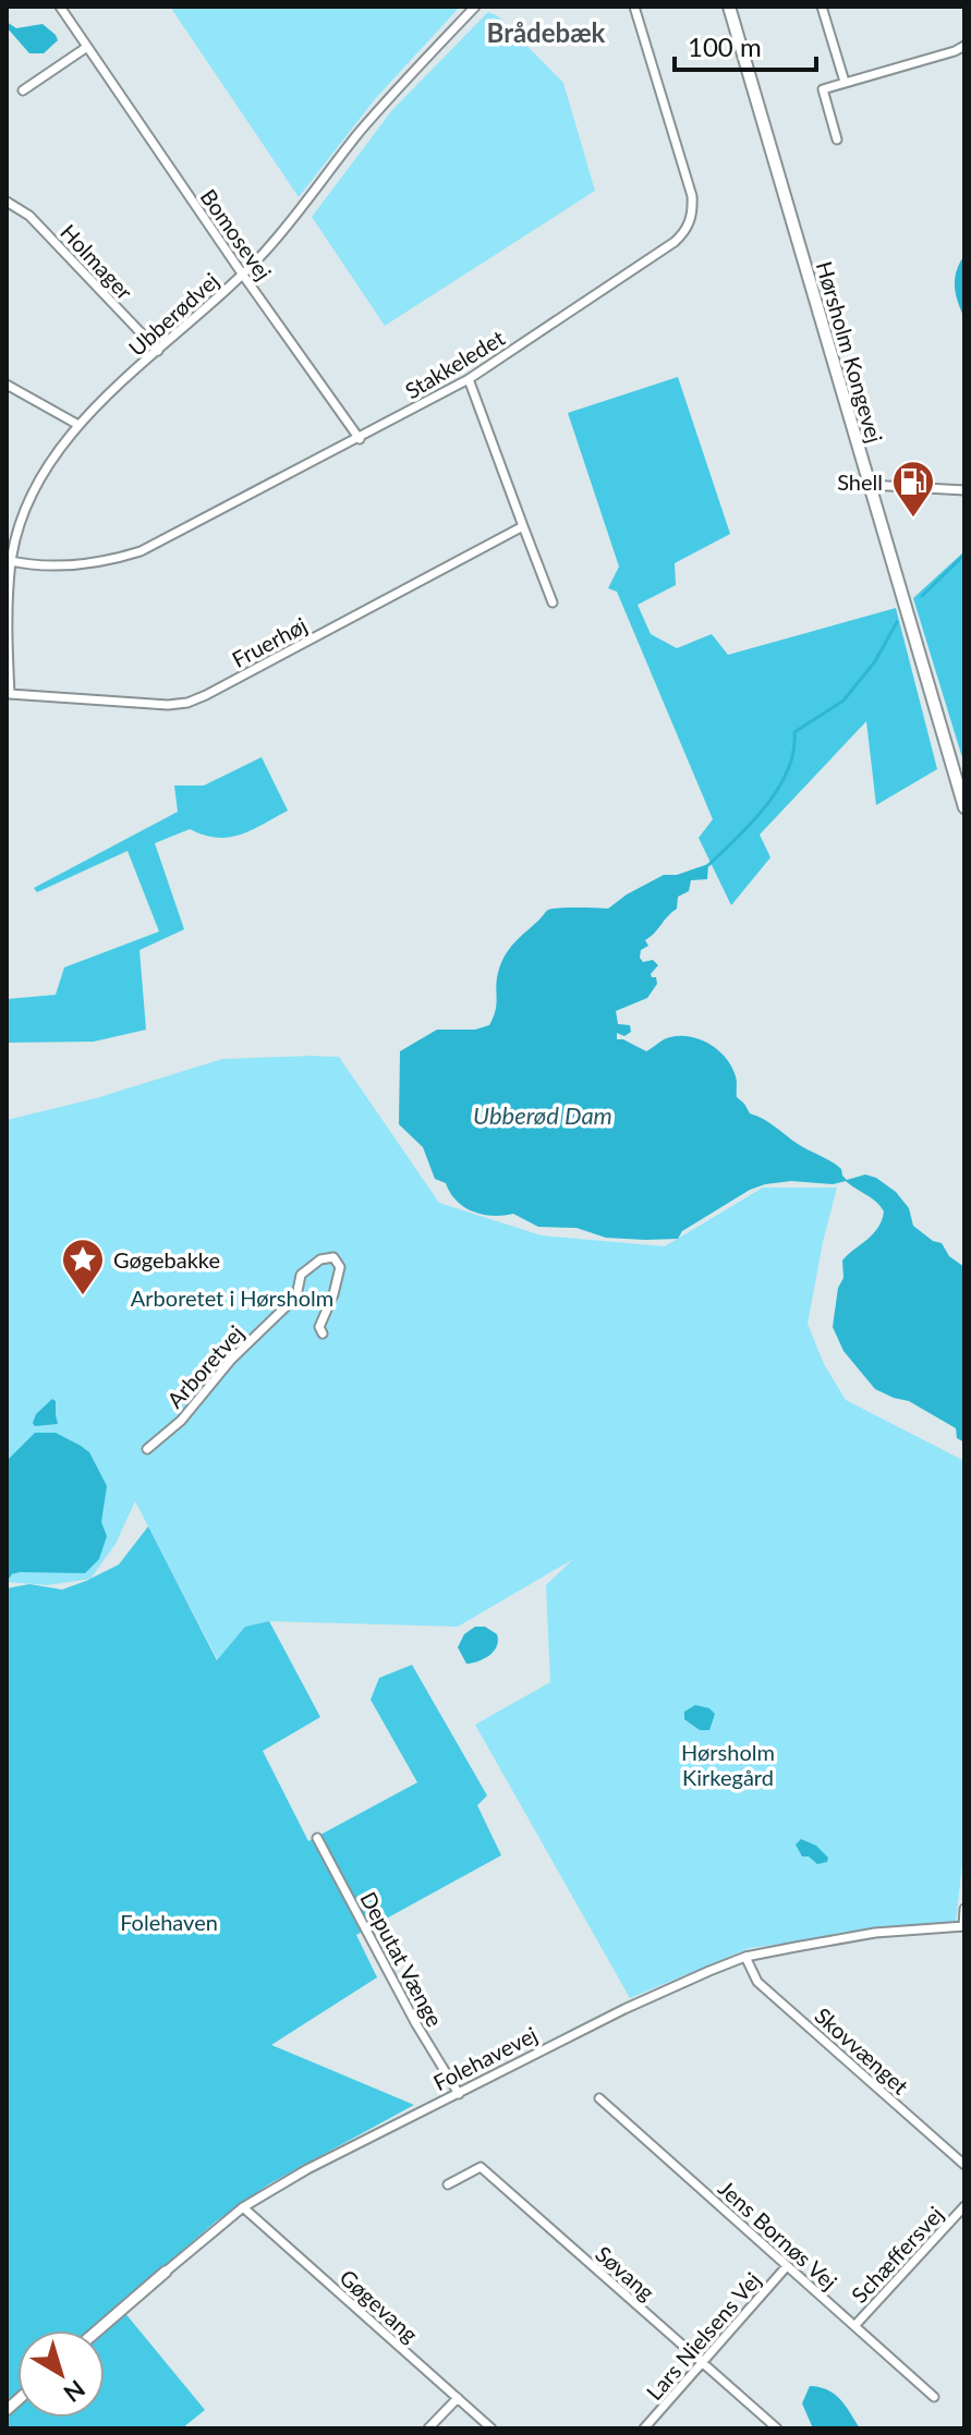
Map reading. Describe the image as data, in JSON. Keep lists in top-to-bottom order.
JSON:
{
  "streets": {
    "main road": ["Hørsholm Kongevej"],
    "street": [
      "Bomosevej",
      "Holmager",
      "Ubberødvej",
      "Stakkeledet",
      "Fruerhøj",
      "Arboretvej",
      "Deputat Vænge",
      "Skovvænget",
      "Folehavevej",
      "Jens Bornøs Vej",
      "Schæffersvej",
      "Søvang",
      "Gøgevang",
      "Lars Nielsens Vej"
    ]
  },
  "crossings": [
    ["Bomosevej", "Ubberødvej"],
    ["Bomosevej", "Stakkeledet"],
    ["Holmager", "Ubberødvej"],
    ["Ubberødvej", "Stakkeledet"],
    ["Ubberødvej", "Fruerhøj"],
    ["Deputat Vænge", "Folehavevej"],
    ["Skovvænget", "Folehavevej"],
    ["Folehavevej", "Gøgevang"],
    ["Jens Bornøs Vej", "Schæffersvej"],
    ["Jens Bornøs Vej", "Lars Nielsens Vej"],
    ["Søvang", "Lars Nielsens Vej"]
  ],
  "districts": ["Brådebæk"],
  "water": ["Ubberød Dam"],
  "parks": ["Arboretet i Hørsholm", "Hørsholm Kirkegård", "Folehaven"],
  "places": {
    "fuel station": ["Shell"],
    "place": ["Gøgebakke"]
  },
  "scale_bar": "100 m",
  "north": "bottom right"
}
